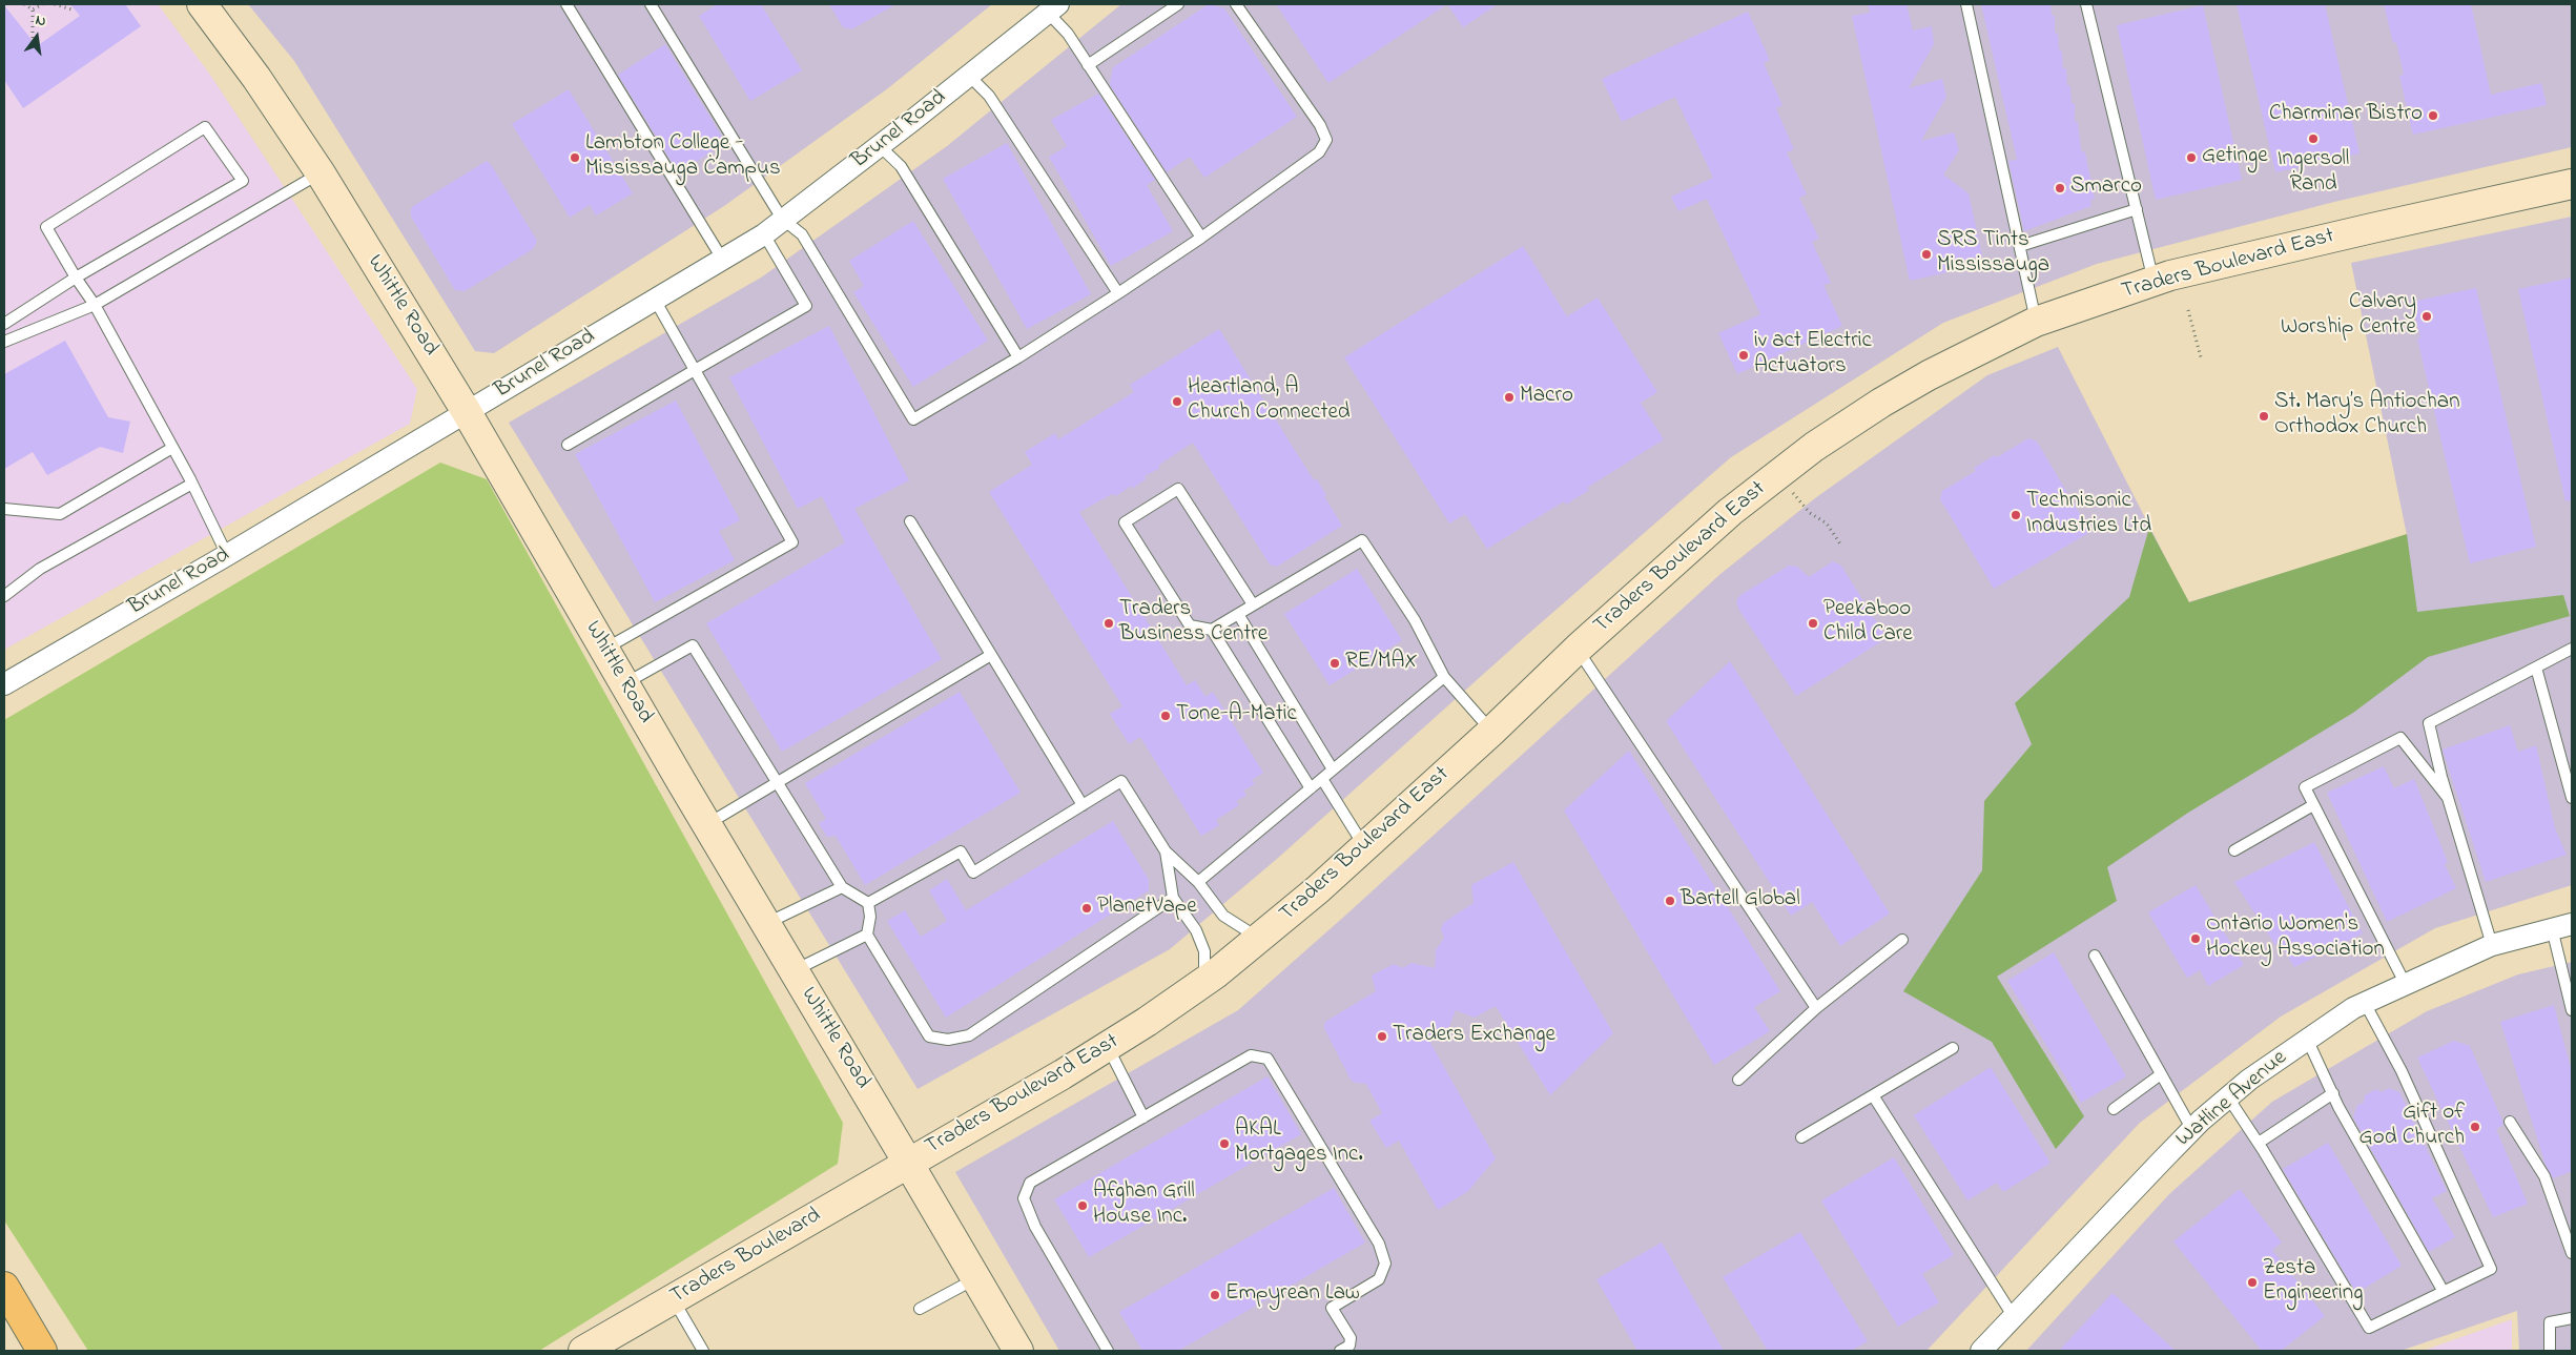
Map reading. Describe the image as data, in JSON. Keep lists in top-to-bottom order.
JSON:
{
  "streets": {
    "street": [
      "Brunel Road",
      "Traders Boulevard East",
      "Whittle Road",
      "Watline Avenue",
      "Traders Boulevard"
    ]
  },
  "crossings": [
    ["Brunel Road", "Whittle Road"],
    ["Traders Boulevard East", "Whittle Road"],
    ["Traders Boulevard East", "Traders Boulevard"],
    ["Whittle Road", "Traders Boulevard"]
  ],
  "places": [
    "Charminar Bistro",
    "Ingersoll Rand",
    "Lambton College - Mississauga Campus",
    "Getinge",
    "Smarco",
    "SRS Tints Mississauga",
    "Calvary Worship Centre",
    "iv act Electric Actuators",
    "Macro",
    "Heartland, A Church Connected",
    "St. Mary’s Antiochan Orthodox Church",
    "Technisonic Industries Ltd",
    "Traders Business Centre",
    "Peekaboo Child Care",
    "RE/MAX",
    "Tone-A-Matic",
    "Bartell Global",
    "PlanetVape",
    "Ontario Women's Hockey Association",
    "Traders Exchange",
    "Gift of God Church",
    "AKAL Mortgages Inc.",
    "Afghan Grill House Inc.",
    "Zesta Engineering",
    "Empyrean Law"
  ],
  "north": "top"
}
